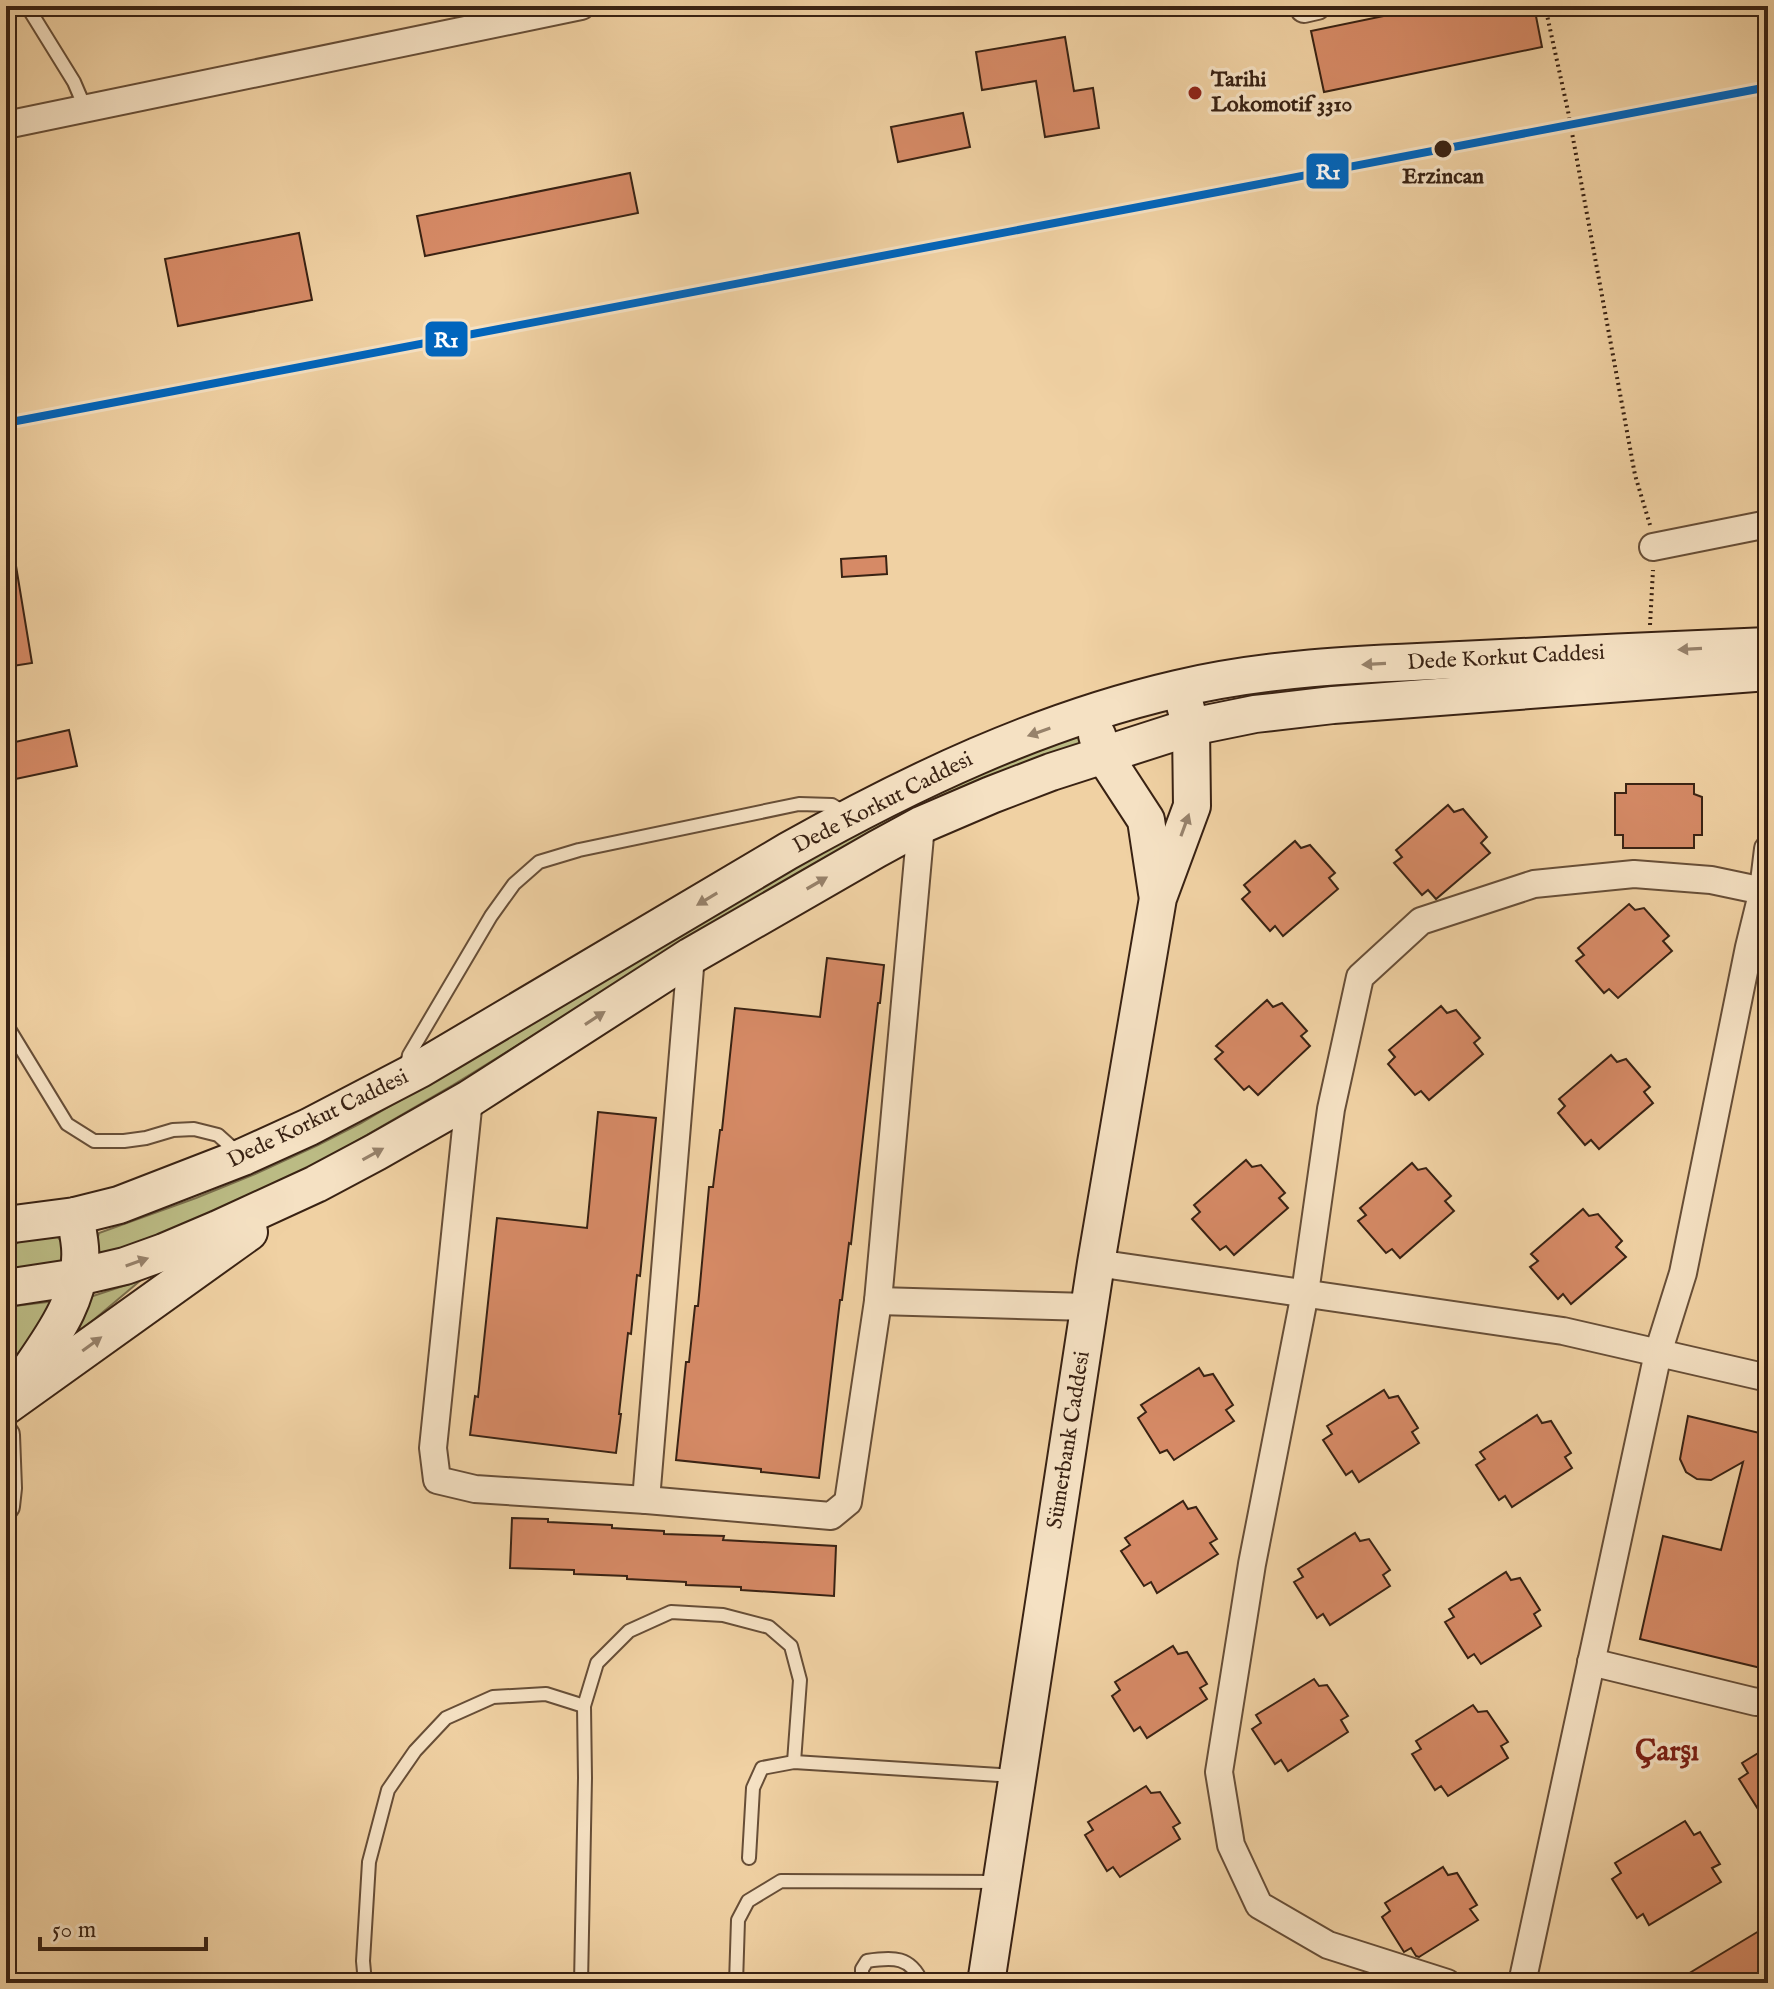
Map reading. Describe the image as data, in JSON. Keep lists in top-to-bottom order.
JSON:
{
  "streets": {
    "main road": ["Dede Korkut Caddesi", "Sümerbank Caddesi"]
  },
  "districts": ["Çarşı"],
  "places": ["Tarihi Lokomotif 3310", "Erzincan"],
  "lines": ["transit line R1"],
  "scale_bar": "50 m"
}
